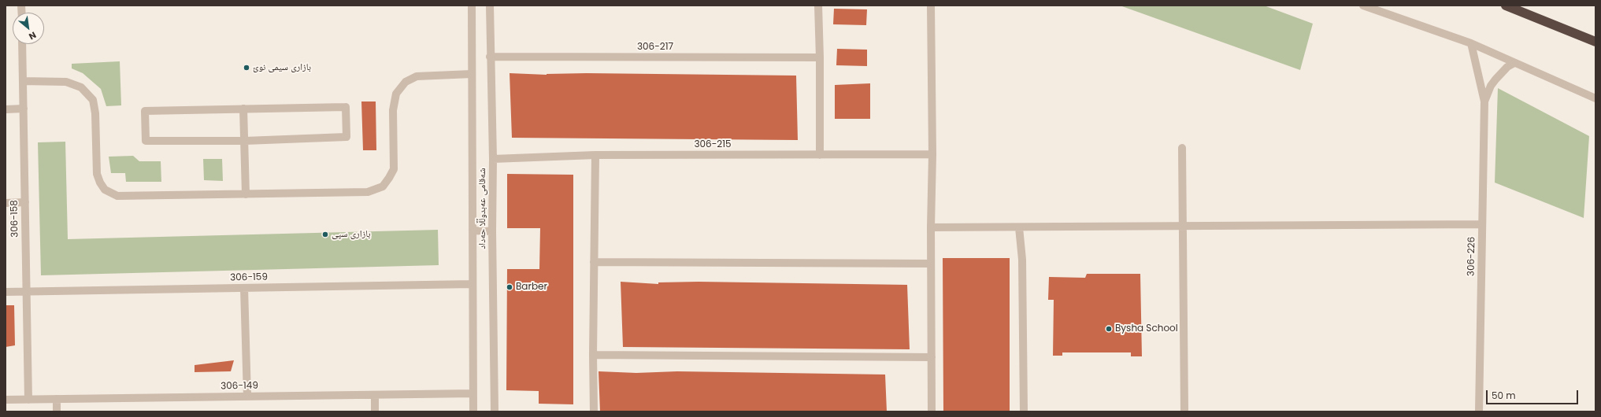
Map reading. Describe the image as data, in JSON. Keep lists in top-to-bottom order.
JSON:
{
  "streets": {
    "street": [
      "306-217",
      "306-215",
      "شەقامی عەبدوڵڵا حەداد",
      "306-158",
      "306-226",
      "306-159",
      "306-149"
    ]
  },
  "crossings": [
    ["306-217", "شەقامی عەبدوڵڵا حەداد"],
    ["306-215", "شەقامی عەبدوڵڵا حەداد"],
    ["شەقامی عەبدوڵڵا حەداد", "306-159"],
    ["شەقامی عەبدوڵڵا حەداد", "306-149"],
    ["306-158", "306-159"],
    ["306-158", "306-149"]
  ],
  "places": [
    "بازاری سیمی نوێ",
    "بازاری سپی",
    "Barber",
    "Bysha School"
  ],
  "scale_bar": "50 m",
  "north": "bottom right"
}
